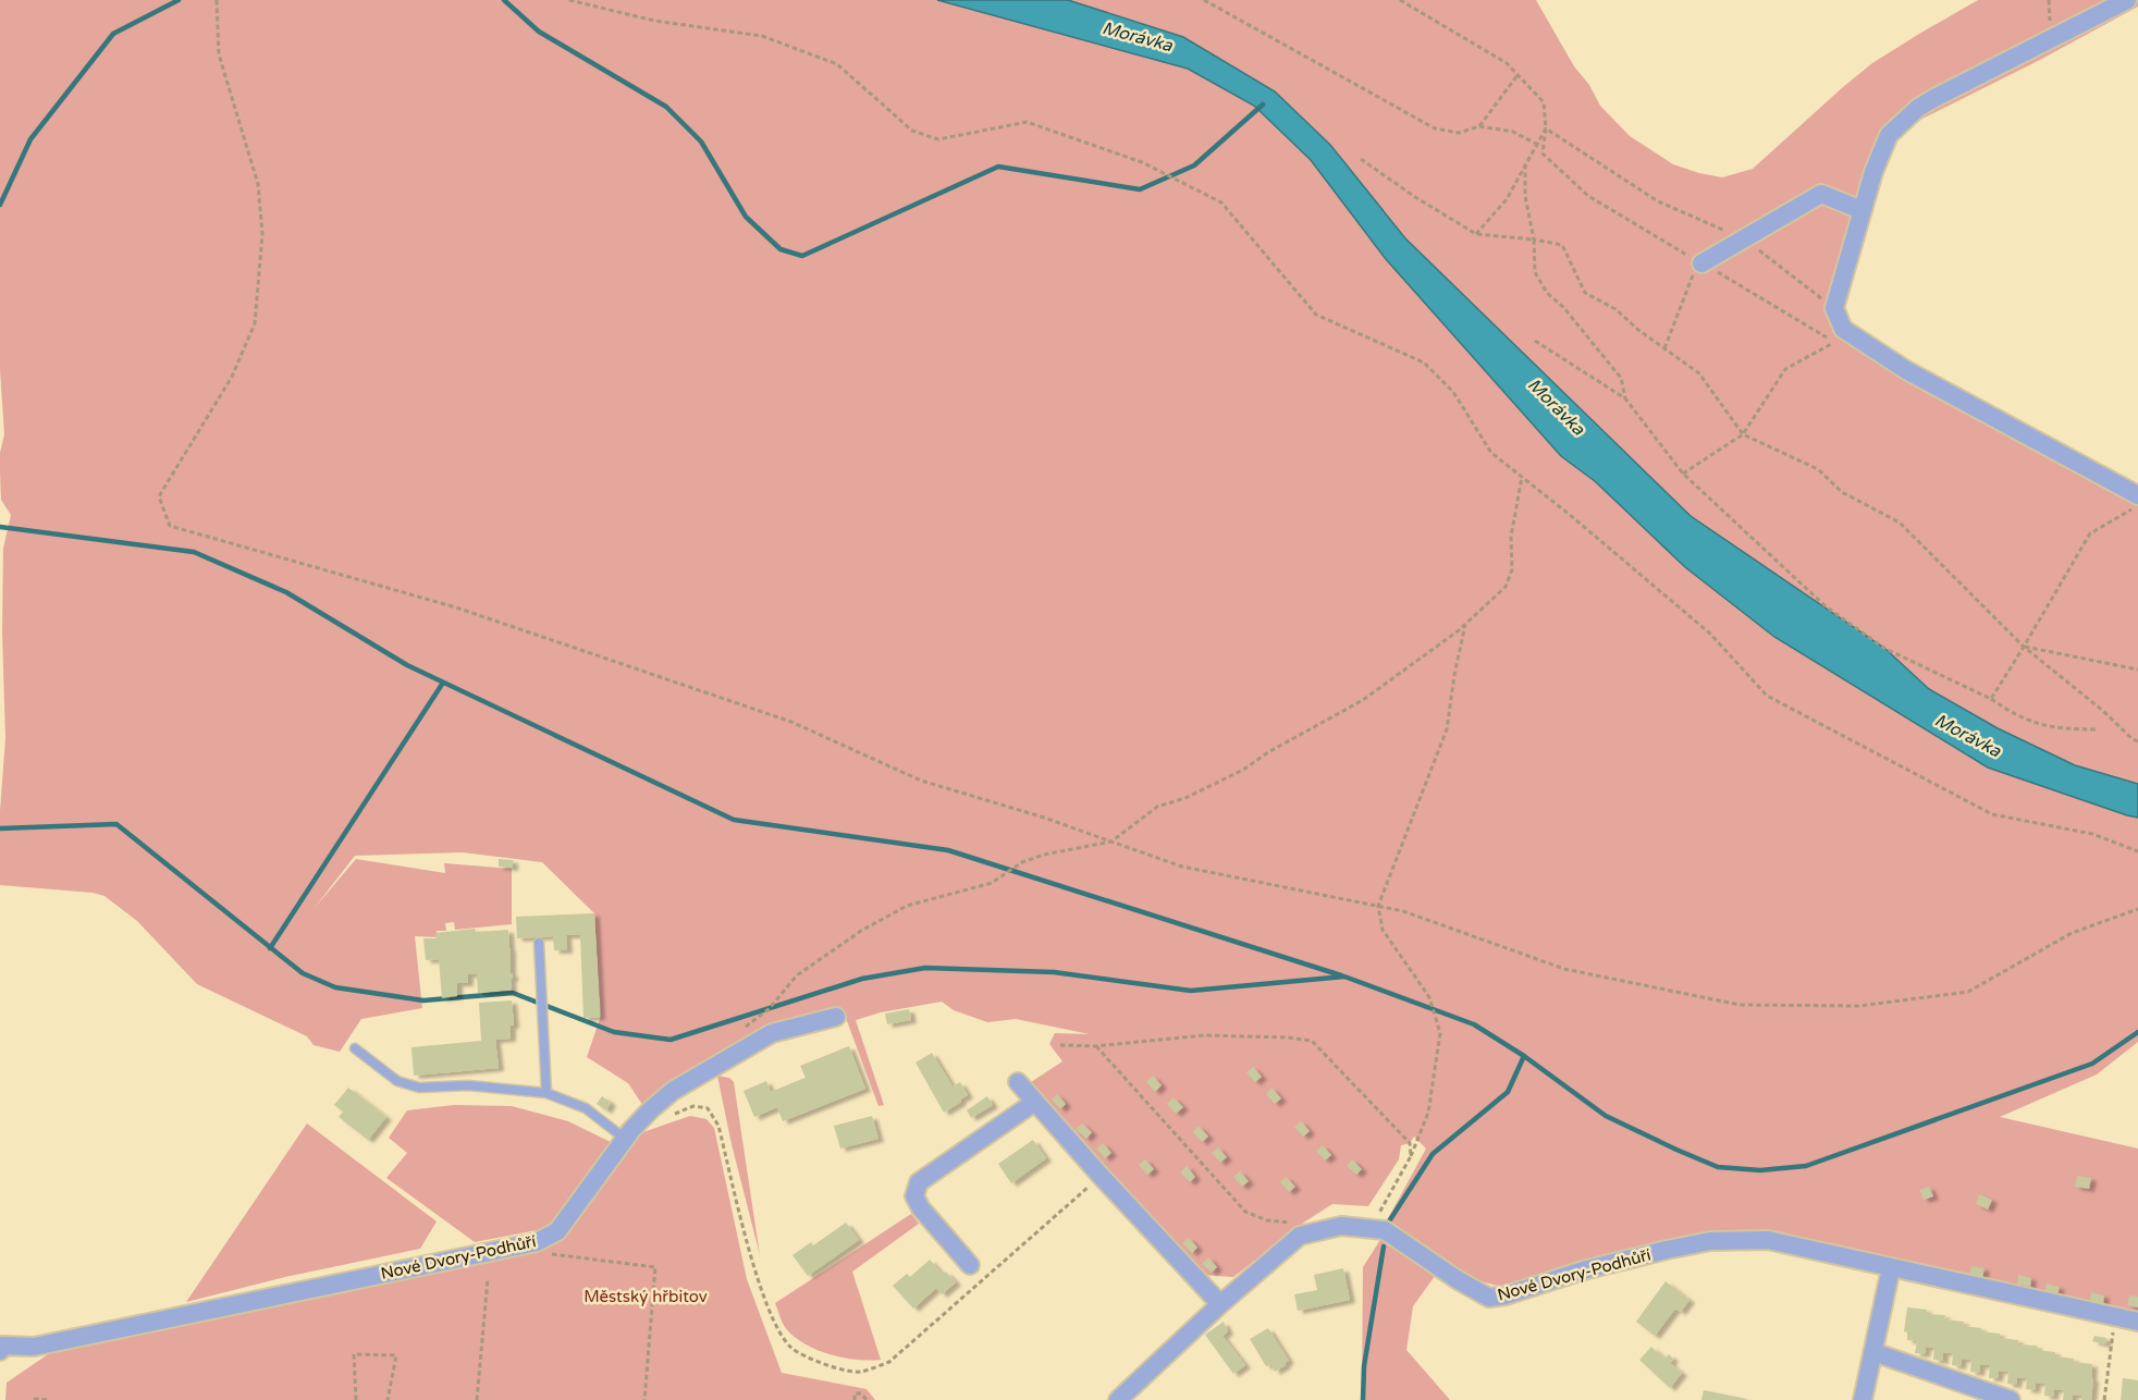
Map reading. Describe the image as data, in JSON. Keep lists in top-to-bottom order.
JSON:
{
  "streets": {
    "street": ["Nové Dvory-Podhůří"]
  },
  "water": ["Morávka"],
  "parks": ["Městský hřbitov"]
}
